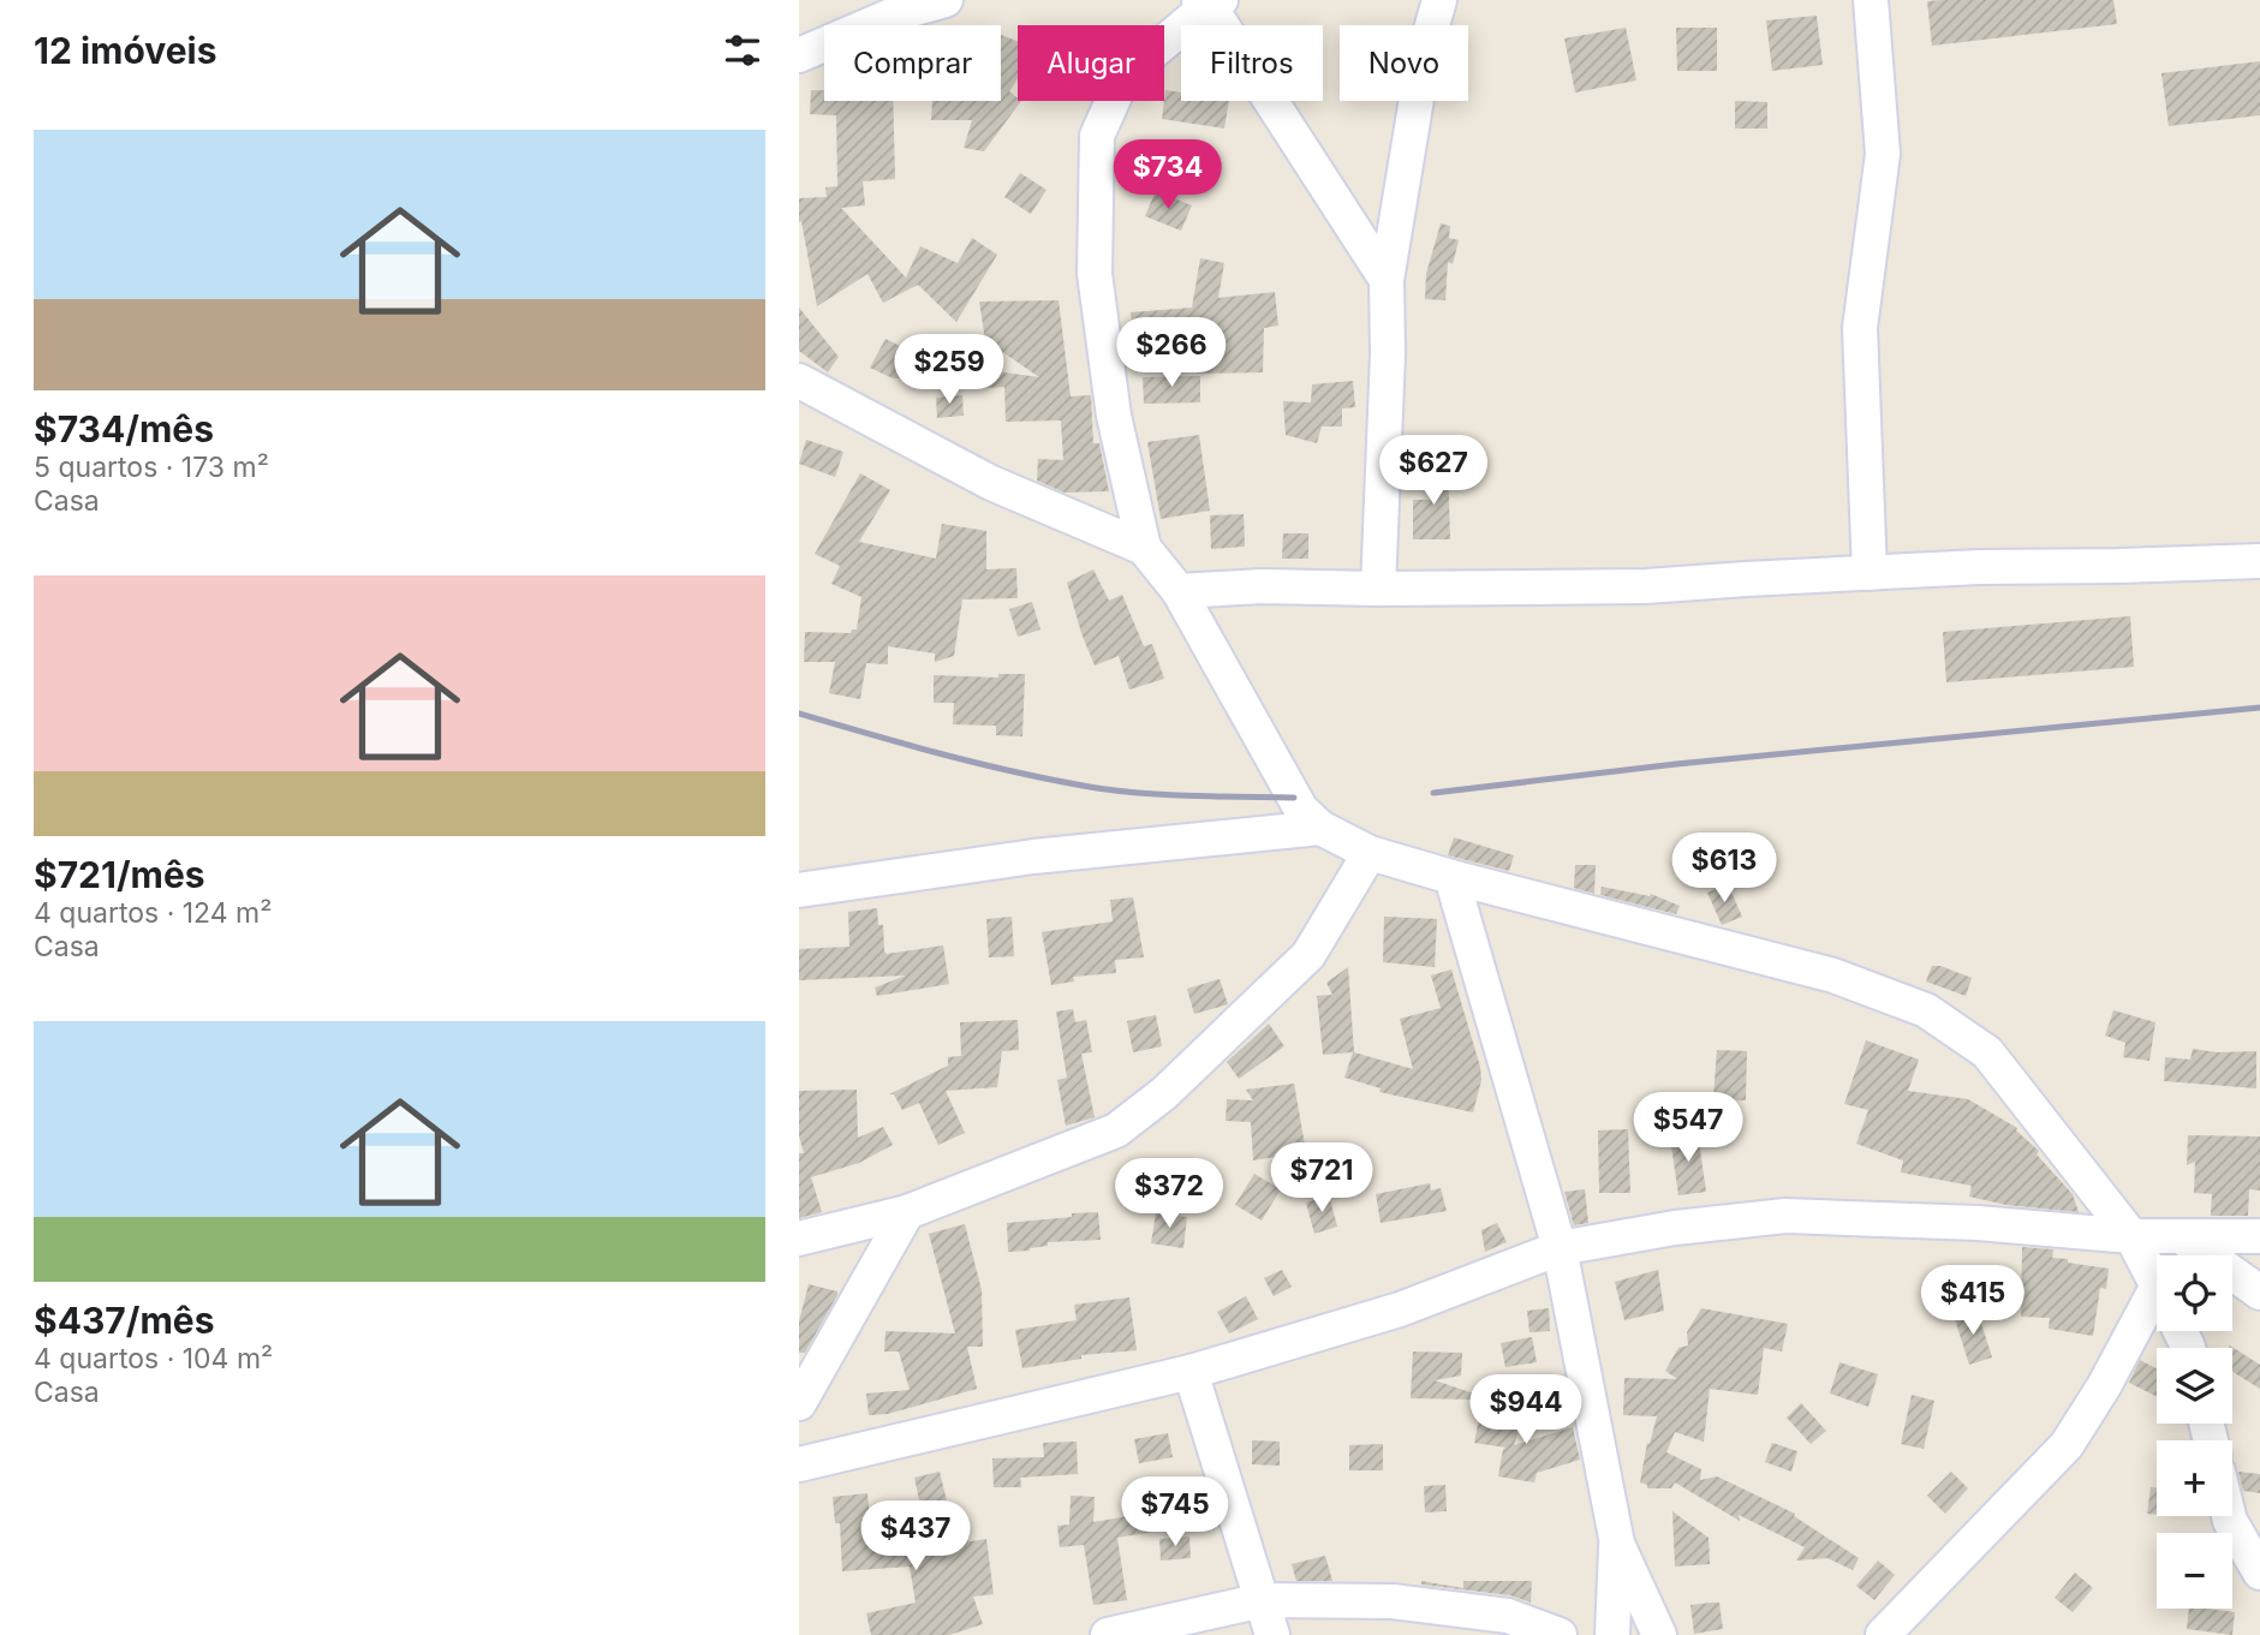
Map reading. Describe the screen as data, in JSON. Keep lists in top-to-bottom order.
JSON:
{
  "page": {
    "heading": "12 imóveis",
    "chip": [
      "Comprar",
      "Alugar",
      "Filtros",
      "Novo"
    ],
    "list": [
      {
        "name": "$734/mês",
        "note": "5 quartos · 173 m² · Casa"
      },
      {
        "name": "$721/mês",
        "note": "4 quartos · 124 m² · Casa"
      },
      {
        "name": "$437/mês",
        "note": "4 quartos · 104 m² · Casa"
      }
    ],
    "price": [
      "$734",
      "$266",
      "$259",
      "$627",
      "$613",
      "$547",
      "$721",
      "$372",
      "$415",
      "$944",
      "$745",
      "$437"
    ],
    "map_buttons": ["+", "−"]
  }
}
